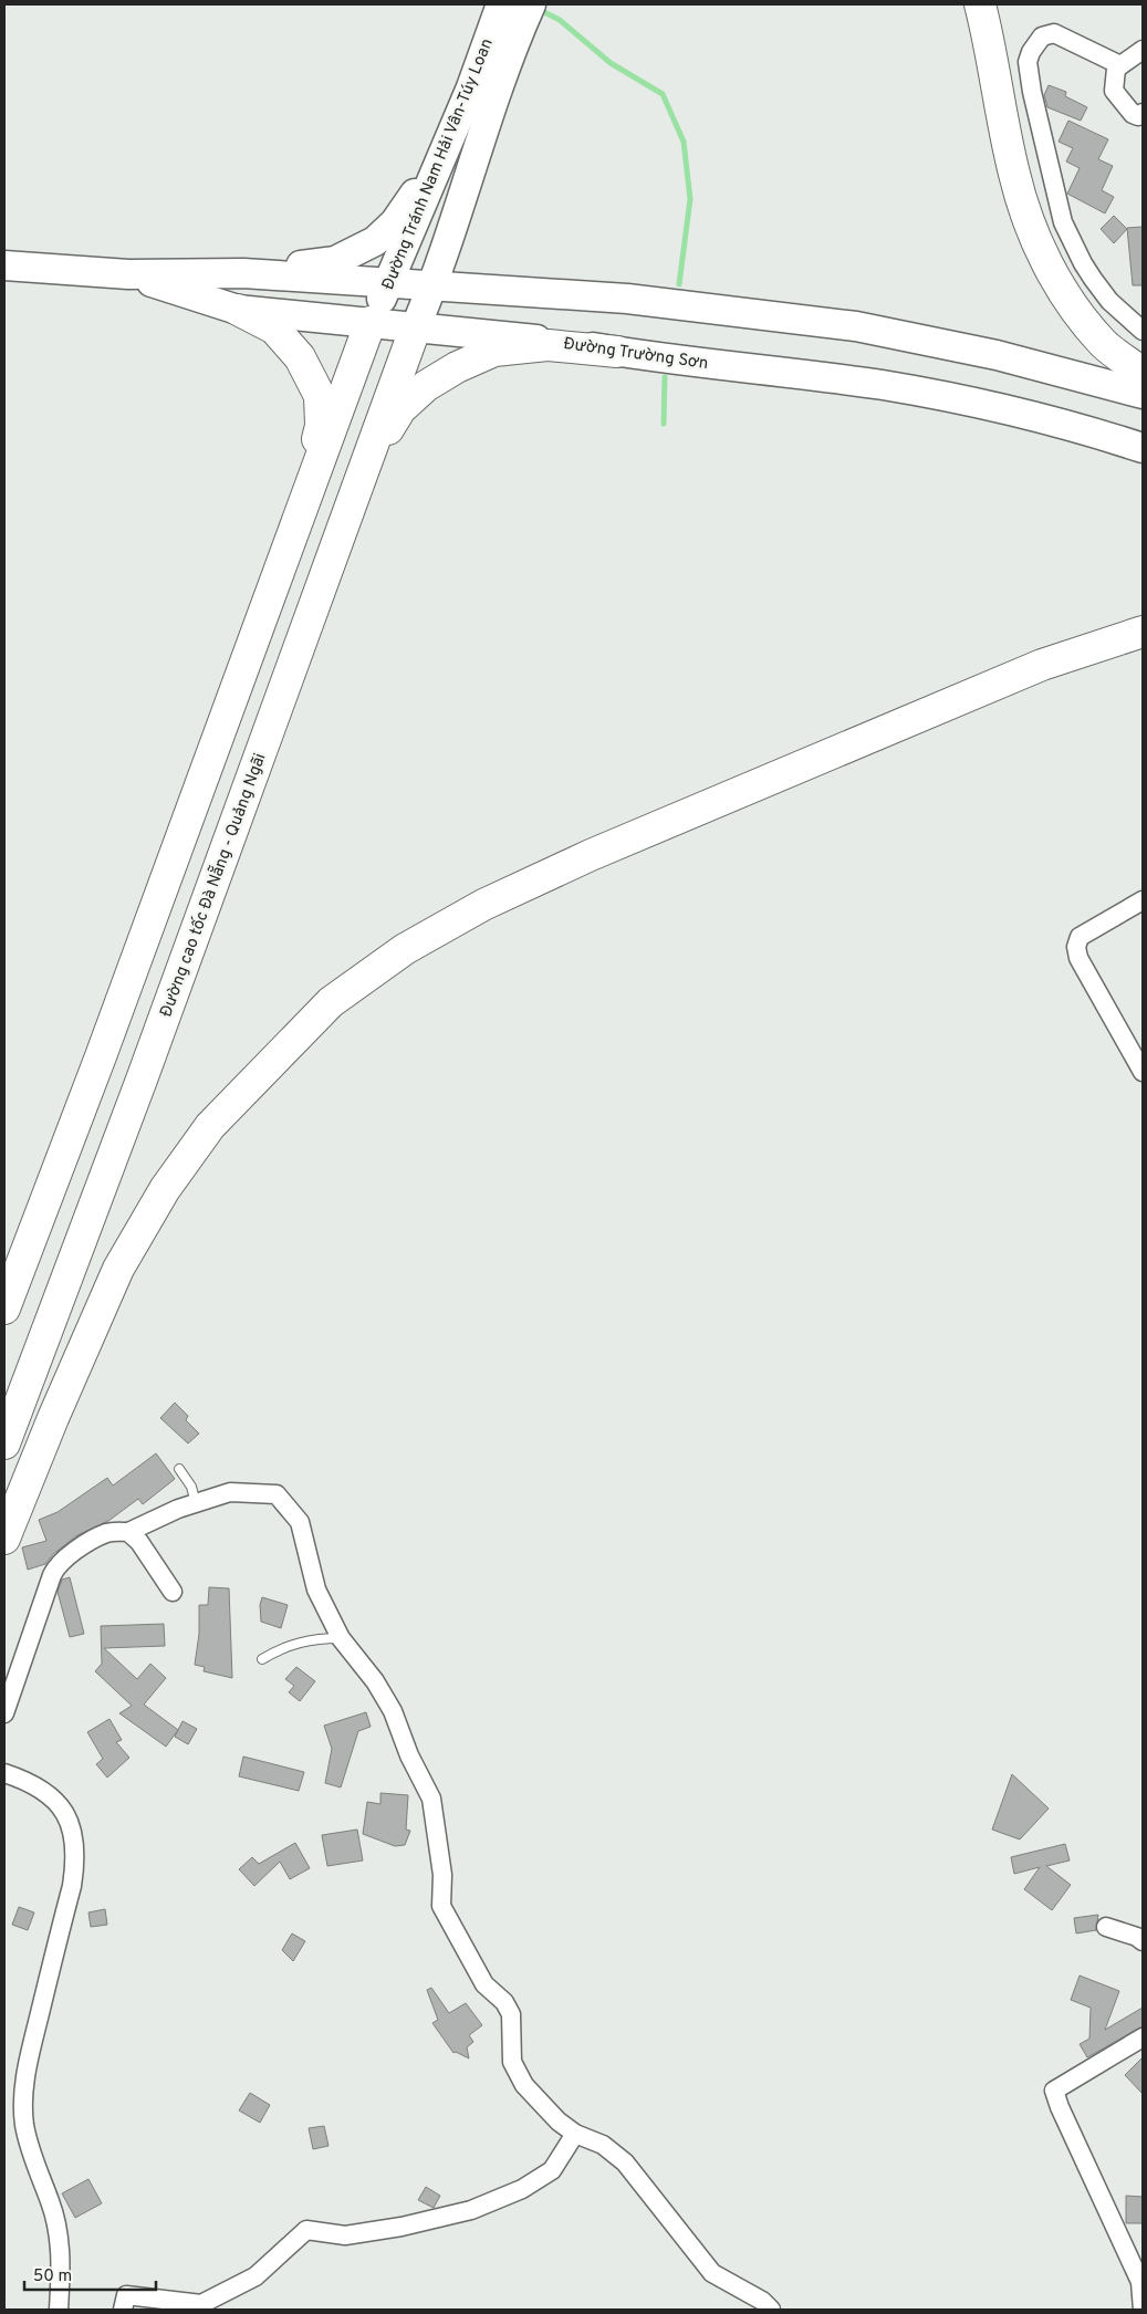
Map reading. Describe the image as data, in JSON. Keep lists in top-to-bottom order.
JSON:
{
  "streets": {
    "highway": ["Đường Tránh Nam Hải Vân-Túy Loan", "Đường Trường Sơn", "Đường cao tốc Đà Nẵng - Quảng Ngãi"]
  },
  "crossings": [
    ["Đường Tránh Nam Hải Vân-Túy Loan", "Đường Trường Sơn"],
    ["Đường Tránh Nam Hải Vân-Túy Loan", "Đường cao tốc Đà Nẵng - Quảng Ngãi"],
    ["Đường Trường Sơn", "Đường cao tốc Đà Nẵng - Quảng Ngãi"]
  ],
  "scale_bar": "50 m"
}
